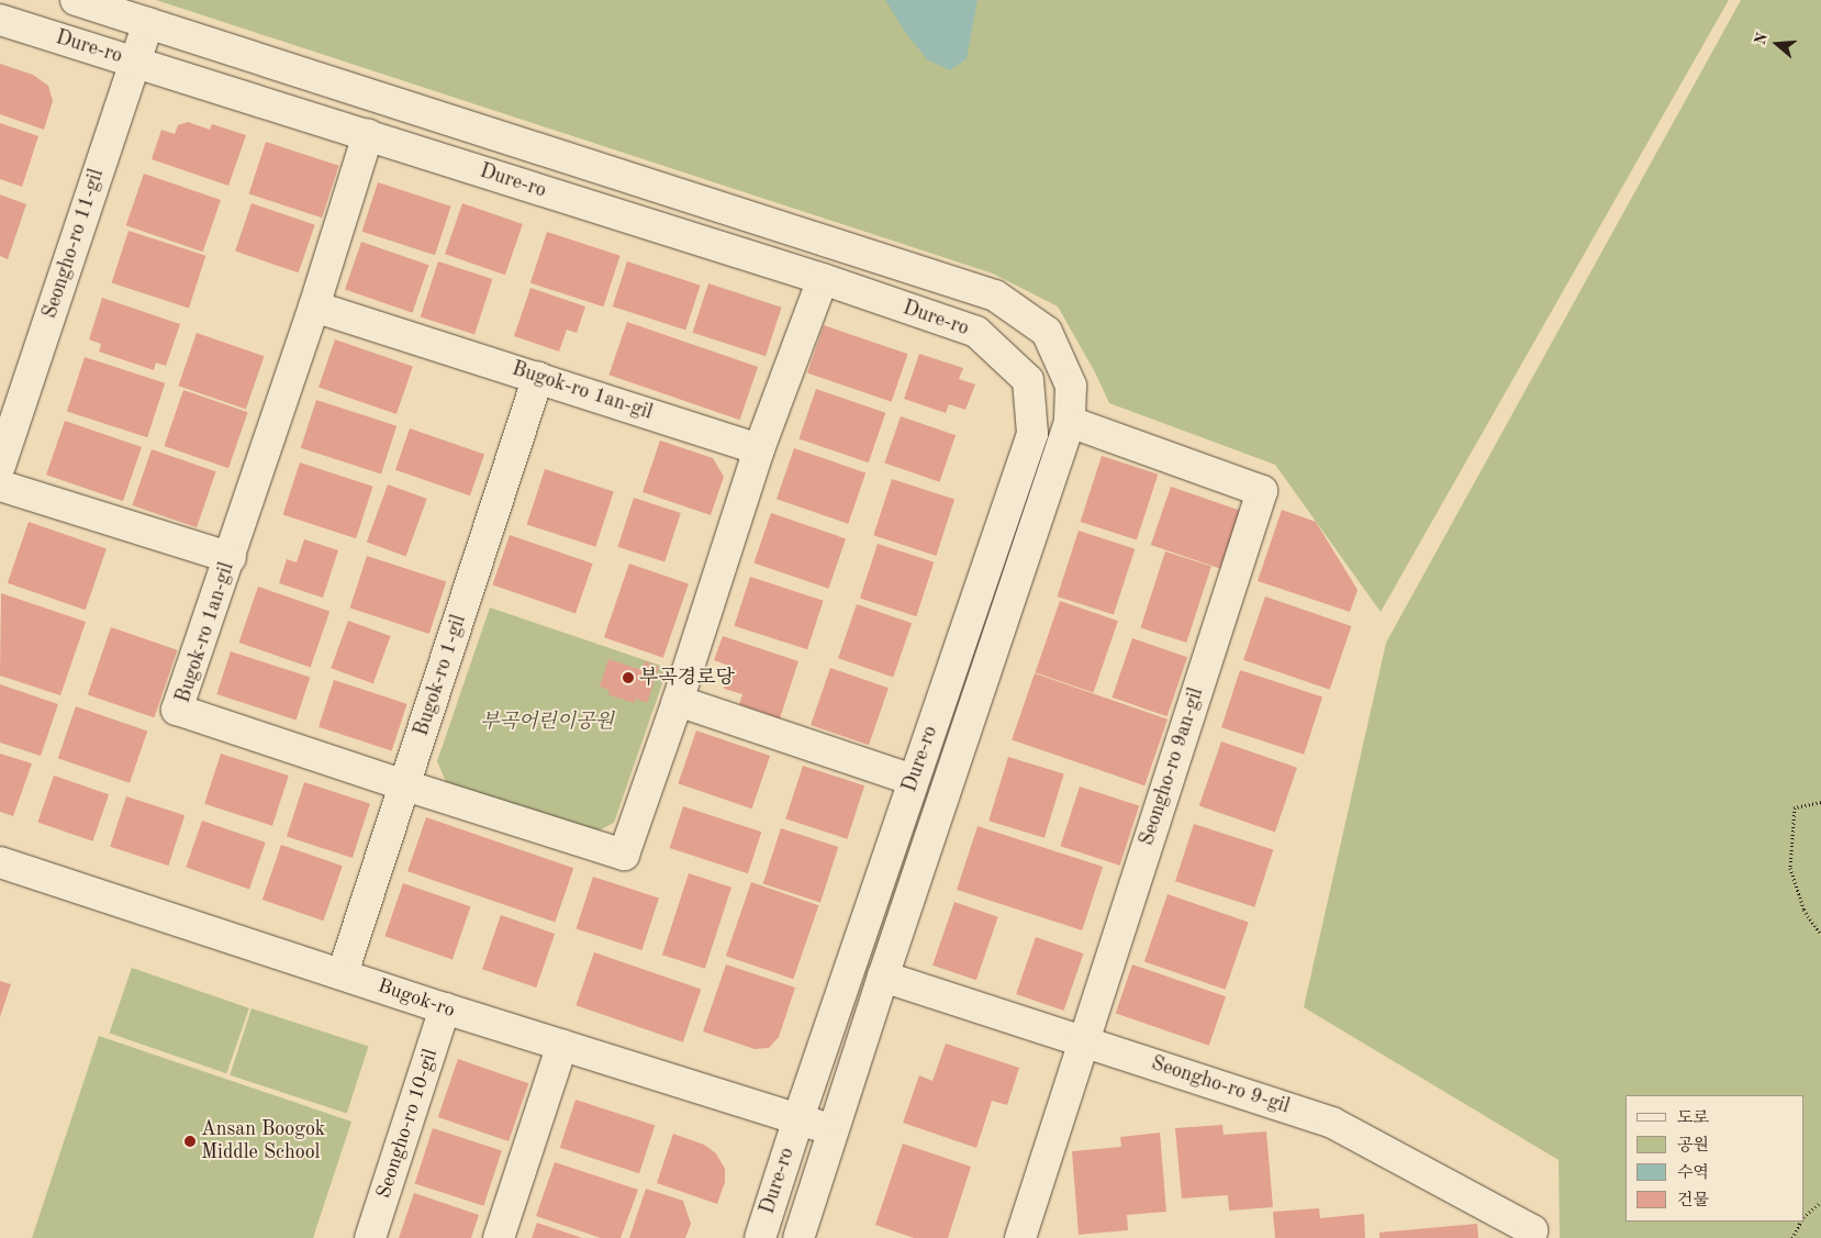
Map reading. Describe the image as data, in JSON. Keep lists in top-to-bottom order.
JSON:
{
  "streets": {
    "street": [
      "Dure-ro",
      "Seongho-ro 11-gil",
      "Bugok-ro 1an-gil",
      "Bugok-ro 1-gil",
      "Seongho-ro 9an-gil",
      "Bugok-ro",
      "Seongho-ro 9-gil",
      "Seongho-ro 10-gil"
    ]
  },
  "crossings": [
    ["Dure-ro", "Seongho-ro 11-gil"],
    ["Dure-ro", "Seongho-ro 9an-gil"],
    ["Dure-ro", "Bugok-ro"],
    ["Dure-ro", "Seongho-ro 9-gil"],
    ["Bugok-ro 1an-gil", "Bugok-ro 1-gil"],
    ["Bugok-ro 1-gil", "Bugok-ro"],
    ["Seongho-ro 9an-gil", "Seongho-ro 9-gil"],
    ["Bugok-ro", "Seongho-ro 10-gil"]
  ],
  "parks": ["부곡어린이공원"],
  "places": ["부곡경로당", "Ansan Boogok Middle School"],
  "legend": [
    "도로",
    "공원",
    "수역",
    "건물"
  ],
  "north": "left"
}
